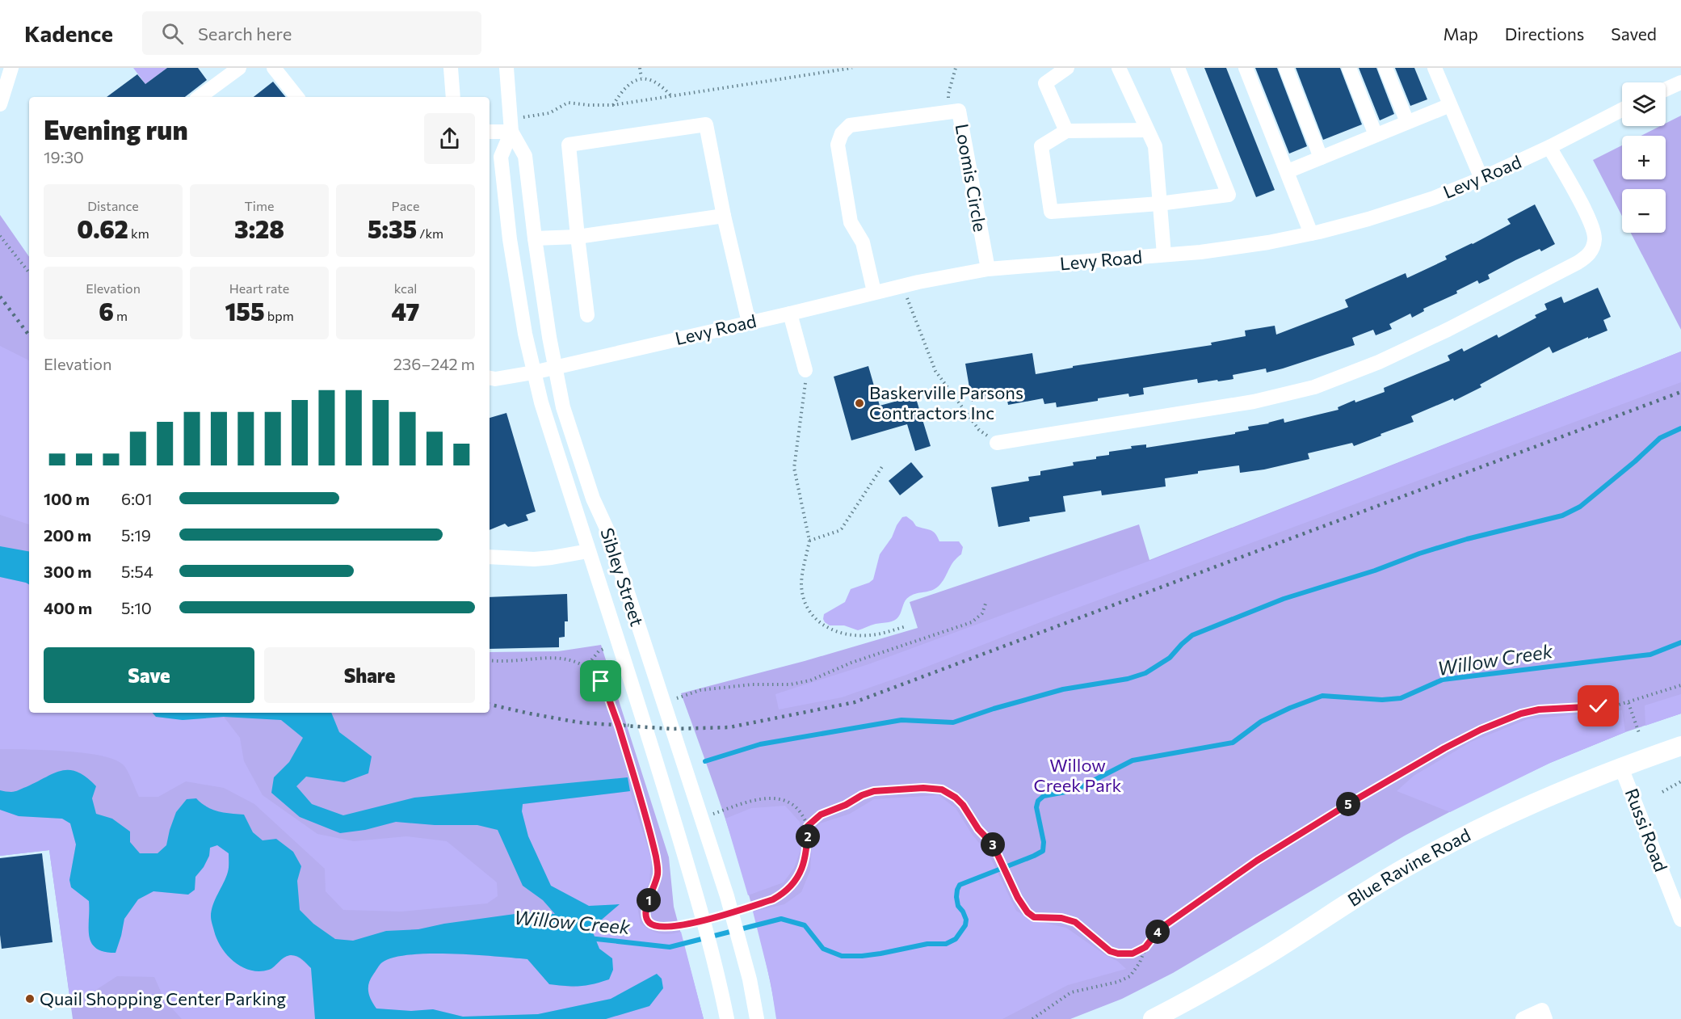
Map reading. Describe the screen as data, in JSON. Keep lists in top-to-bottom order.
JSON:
{
  "streets": {
    "main road": ["Blue Ravine Road"],
    "street": [
      "Levy Road",
      "Loomis Circle",
      "Sibley Street",
      "Russi Road"
    ]
  },
  "crossings": [
    ["Levy Road", "Loomis Circle"],
    ["Levy Road", "Sibley Street"],
    ["Russi Road", "Blue Ravine Road"]
  ],
  "water": ["Willow Creek"],
  "parks": ["Willow Creek Park"],
  "places": ["Baskerville Parsons Contractors Inc", "Quail Shopping Center Parking"],
  "page": {
    "header": "Kadence",
    "search": "Search here",
    "nav": ["Map", "Directions", "Saved"],
    "map_buttons": ["+", "−"],
    "heading": ["Evening run", "19:30"],
    "stats": [
      ["Distance", "0.62 km"],
      ["Time", "3:28"],
      ["Pace", "5:35 /km"],
      ["Elevation", "6 m"],
      ["Heart rate", "155 bpm"],
      ["kcal", "47"]
    ],
    "chart": ["Elevation", "236–242 m"],
    "list": [
      {
        "name": "100 m",
        "note": "6:01"
      },
      {
        "name": "200 m",
        "note": "5:19"
      },
      {
        "name": "300 m",
        "note": "5:54"
      },
      {
        "name": "400 m",
        "note": "5:10"
      }
    ],
    "buttons": ["Save", "Share"],
    "pins": [
      "5",
      "2",
      "3",
      "1",
      "4"
    ]
  }
}
